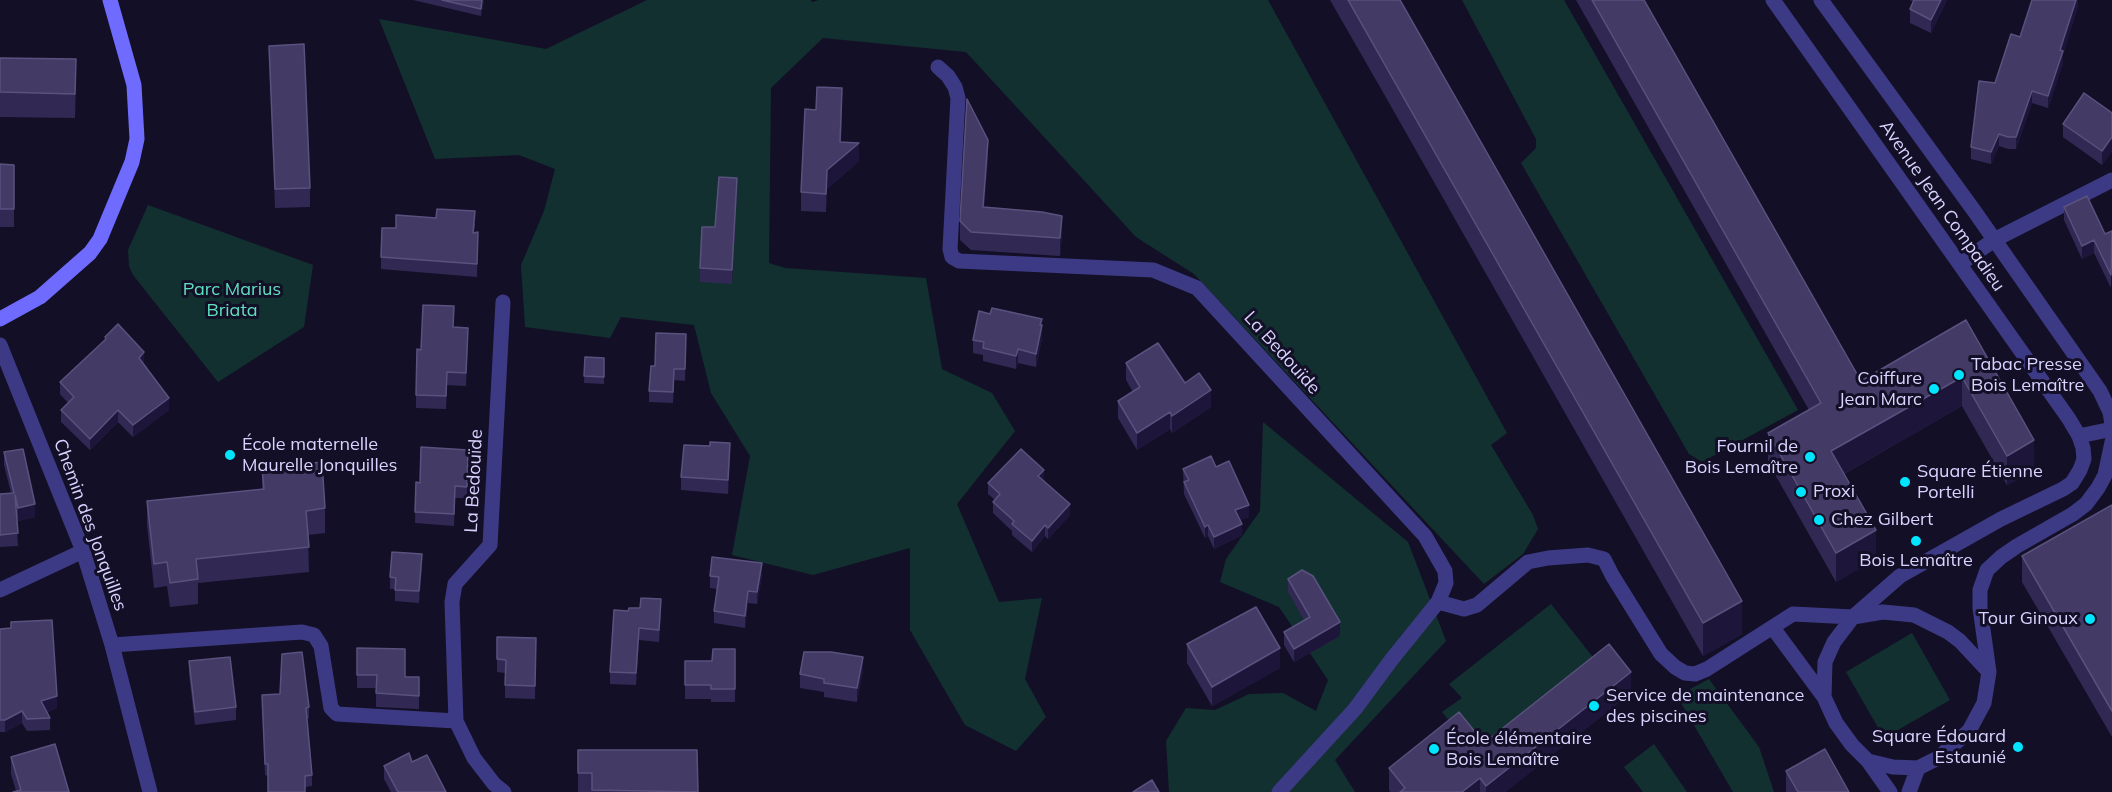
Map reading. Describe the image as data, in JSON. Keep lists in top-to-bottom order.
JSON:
{
  "streets": {
    "street": ["Avenue Jean Compadieu", "La Bedouïde", "Chemin des Jonquilles"]
  },
  "parks": ["Parc Marius Briata"],
  "places": [
    "Tabac Presse Bois Lemaître",
    "Coiffure Jean Marc",
    "École maternelle Maurelle Jonquilles",
    "Fournil de Bois Lemaître",
    "Square Étienne Portelli",
    "Proxi",
    "Chez Gilbert",
    "Bois Lemaître",
    "Tour Ginoux",
    "Service de maintenance des piscines",
    "Square Édouard Estaunié",
    "École élémentaire Bois Lemaître"
  ]
}
